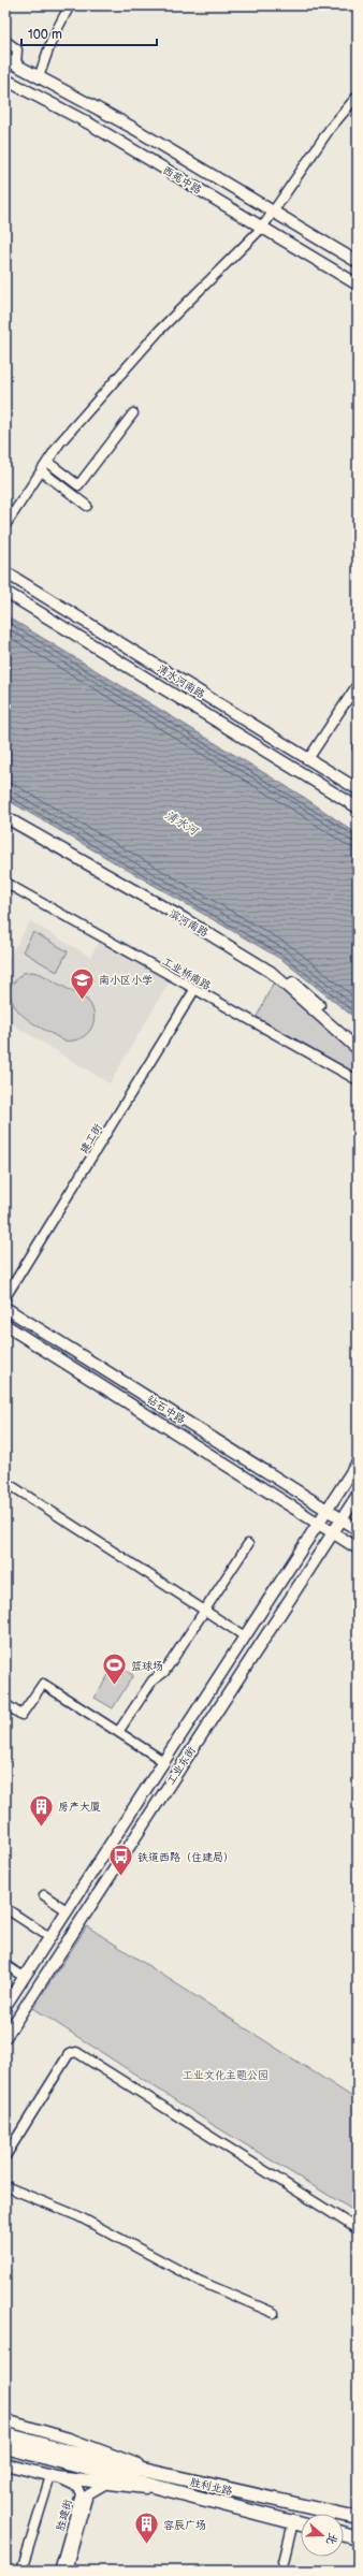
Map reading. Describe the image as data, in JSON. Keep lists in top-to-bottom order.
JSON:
{
  "streets": {
    "highway": ["胜利北路"],
    "main road": [
      "西苑中路",
      "清水河南路",
      "滨河南路",
      "钻石中路",
      "工业东街"
    ],
    "street": ["工业桥南路", "建工街", "胜建街"]
  },
  "crossings": [
    ["工业桥南路", "建工街"],
    ["钻石中路", "工业东街"]
  ],
  "water": ["清水河"],
  "parks": ["工业文化主题公园"],
  "places": {
    "school or university": ["南小区小学"],
    "sports": ["篮球场"],
    "building": ["房产大厦", "容辰广场"],
    "bus stop": ["铁道西路（住建局）"]
  },
  "scale_bar": "100 m",
  "north": "right"
}
